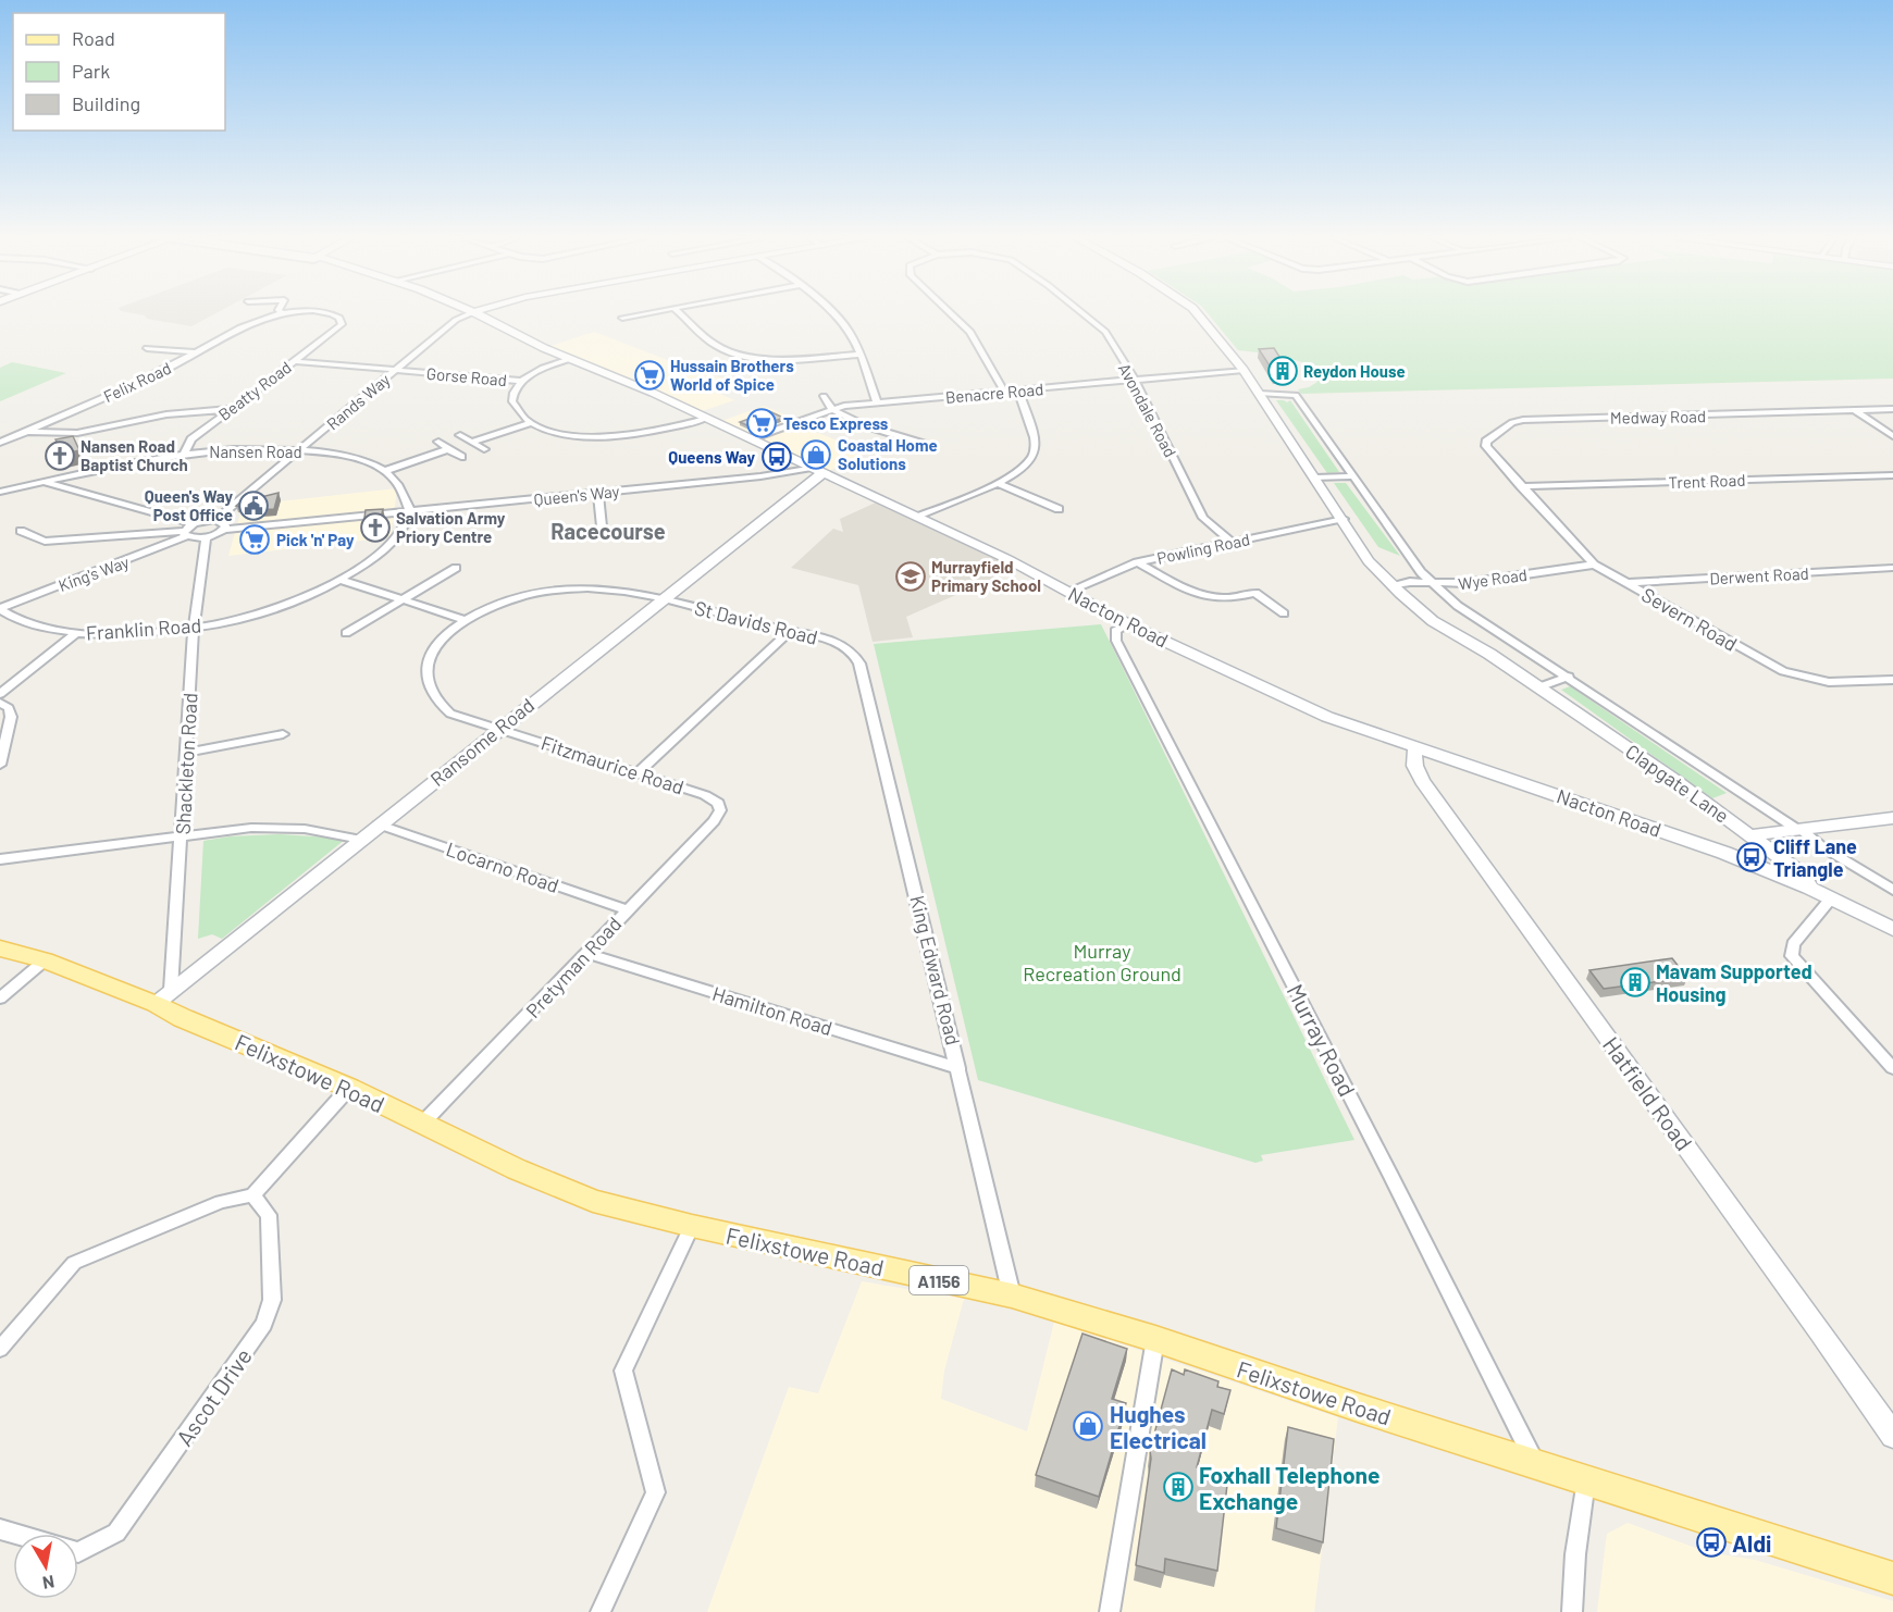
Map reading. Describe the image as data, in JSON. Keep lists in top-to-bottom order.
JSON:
{
  "streets": {
    "main road": ["Felixstowe Road", "A1156"],
    "street": [
      "Gorse Road",
      "Felix Road",
      "Beatty Road",
      "Benacre Road",
      "Rands Way",
      "Avondale Road",
      "Medway Road",
      "Nansen Road",
      "Trent Road",
      "Queen's Way",
      "Powling Road",
      "King's Way",
      "Derwent Road",
      "Wye Road",
      "Nacton Road",
      "Severn Road",
      "St Davids Road",
      "Franklin Road",
      "Ransome Road",
      "Shackleton Road",
      "Fitzmaurice Road",
      "Clapgate Lane",
      "Locarno Road",
      "Pretyman Road",
      "King Edward Road",
      "Hamilton Road",
      "Murray Road",
      "Hatfield Road",
      "Ascot Drive"
    ]
  },
  "crossings": [
    ["Gorse Road", "Beatty Road"],
    ["Gorse Road", "Rands Way"],
    ["Beatty Road", "Nansen Road"],
    ["Benacre Road", "Avondale Road"],
    ["Benacre Road", "Nacton Road"],
    ["Benacre Road", "Clapgate Lane"],
    ["Rands Way", "Nansen Road"],
    ["Avondale Road", "Powling Road"],
    ["Medway Road", "Trent Road"],
    ["Medway Road", "Severn Road"],
    ["Trent Road", "Severn Road"],
    ["Queen's Way", "Nacton Road"],
    ["Queen's Way", "Franklin Road"],
    ["Queen's Way", "Ransome Road"],
    ["Queen's Way", "Shackleton Road"],
    ["Powling Road", "Nacton Road"],
    ["Powling Road", "Clapgate Lane"],
    ["King's Way", "Franklin Road"],
    ["Derwent Road", "Severn Road"],
    ["Wye Road", "Severn Road"],
    ["Wye Road", "Clapgate Lane"],
    ["Nacton Road", "Ransome Road"],
    ["Nacton Road", "Clapgate Lane"],
    ["Nacton Road", "Murray Road"],
    ["Nacton Road", "Hatfield Road"],
    ["St Davids Road", "Ransome Road"],
    ["St Davids Road", "Fitzmaurice Road"],
    ["St Davids Road", "King Edward Road"],
    ["Franklin Road", "Shackleton Road"],
    ["Ransome Road", "Shackleton Road"],
    ["Ransome Road", "Fitzmaurice Road"],
    ["Ransome Road", "Locarno Road"],
    ["Ransome Road", "Felixstowe Road"],
    ["Shackleton Road", "Felixstowe Road"],
    ["Fitzmaurice Road", "Pretyman Road"],
    ["Locarno Road", "Pretyman Road"],
    ["Pretyman Road", "Hamilton Road"],
    ["Pretyman Road", "Felixstowe Road"],
    ["King Edward Road", "Hamilton Road"],
    ["King Edward Road", "Felixstowe Road"],
    ["Murray Road", "Felixstowe Road"]
  ],
  "districts": ["Racecourse"],
  "parks": ["Murray Recreation Ground"],
  "places": {
    "building": ["Reydon House", "Mavam Supported Housing", "Foxhall Telephone Exchange"],
    "supermarket": ["Hussain Brothers World of Spice", "Tesco Express", "Pick 'n' Pay"],
    "shop": ["Coastal Home Solutions", "Hughes Electrical"],
    "church": ["Nansen Road Baptist Church", "Salvation Army Priory Centre"],
    "bus stop": ["Queens Way", "Cliff Lane Triangle", "Aldi"],
    "public building": ["Queen's Way Post Office"],
    "school or university": ["Murrayfield Primary School"]
  },
  "legend": ["Road", "Park", "Building"],
  "north": "bottom"
}
